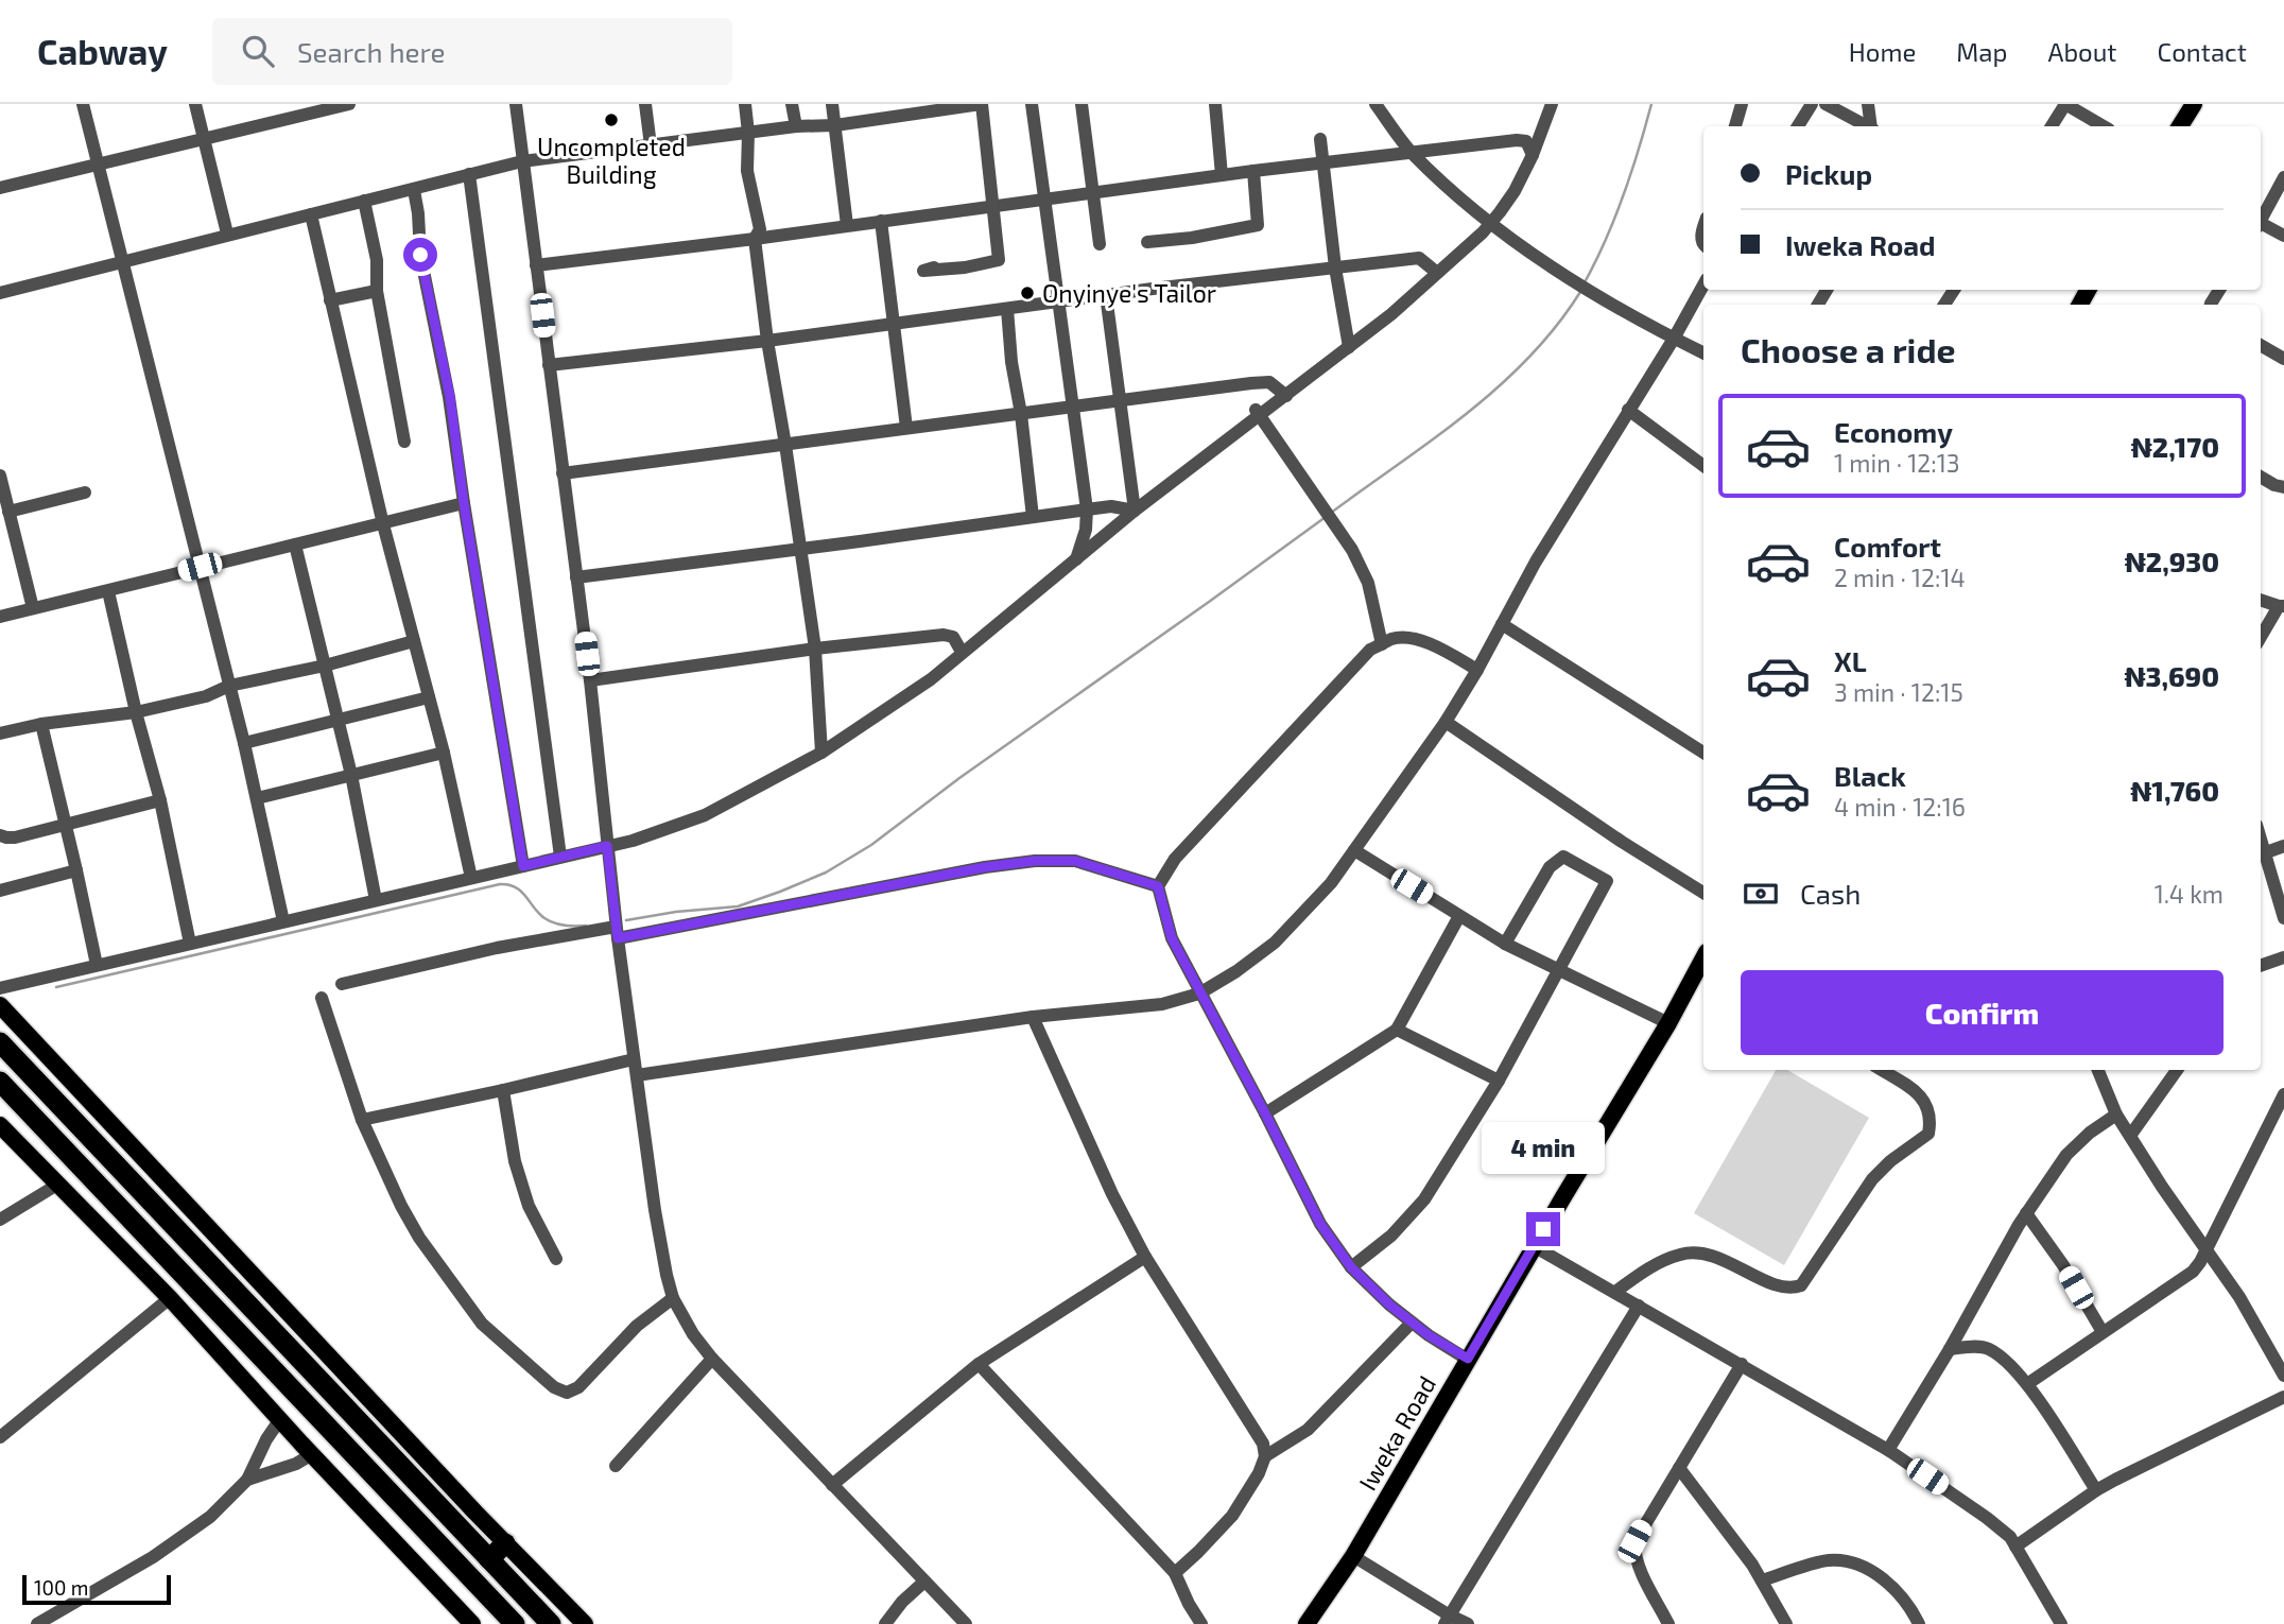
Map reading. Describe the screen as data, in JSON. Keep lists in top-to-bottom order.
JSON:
{
  "streets": {
    "main road": ["Iweka Road"]
  },
  "places": ["Uncompleted Building", "Onyinye's Tailor"],
  "scale_bar": "100 m",
  "page": {
    "header": "Cabway",
    "search": "Search here",
    "nav": [
      "Home",
      "Map",
      "About",
      "Contact"
    ],
    "banner": ["Pickup", "Iweka Road"],
    "heading": "Choose a ride",
    "list": [
      {
        "name": "Economy",
        "note": "1 min · 12:13",
        "value": "₦2,170"
      },
      {
        "name": "Comfort",
        "note": "2 min · 12:14",
        "value": "₦2,930"
      },
      {
        "name": "XL",
        "note": "3 min · 12:15",
        "value": "₦3,690"
      },
      {
        "name": "Black",
        "note": "4 min · 12:16",
        "value": "₦1,760"
      }
    ],
    "pay": ["Cash", "1.4 km"],
    "buttons": "Confirm",
    "bubble": "4 min",
    "scale": "100 m"
  }
}
